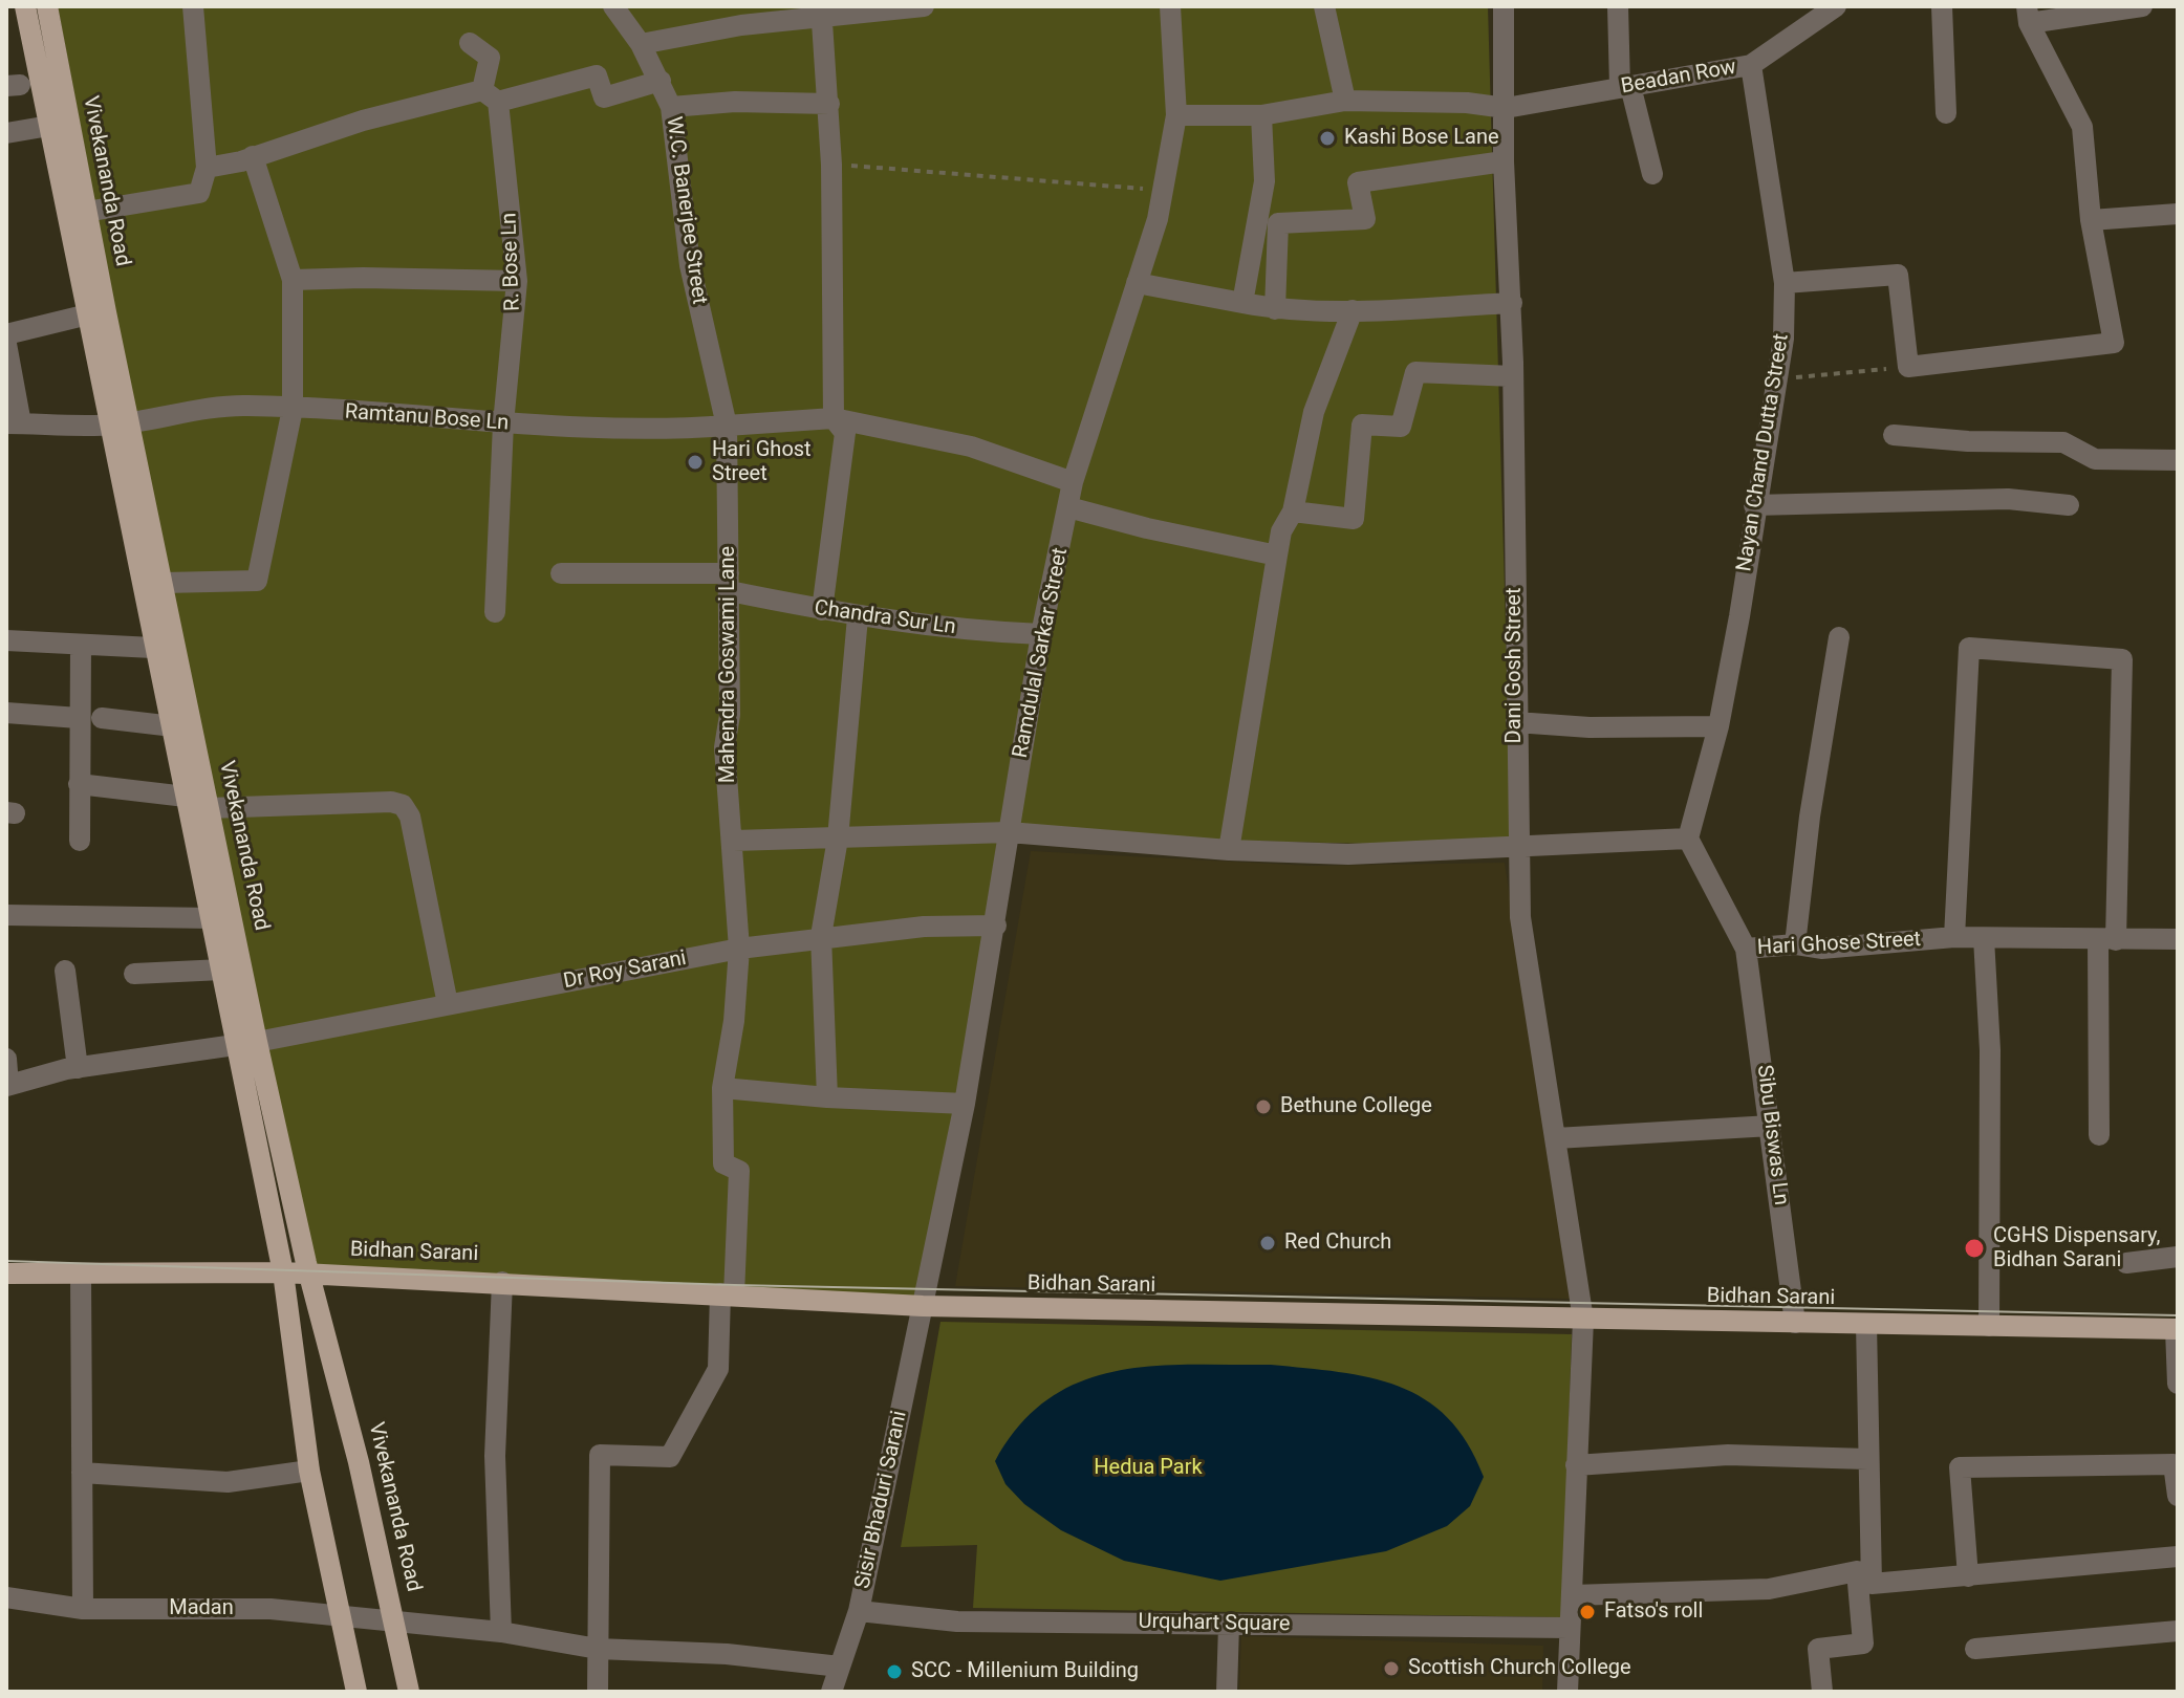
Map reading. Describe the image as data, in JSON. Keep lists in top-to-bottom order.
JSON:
{
  "streets": {
    "main road": ["Vivekananda Road", "Bidhan Sarani"],
    "street": [
      "Beadan Row",
      "W.C. Banerjee Street",
      "R. Bose Ln",
      "Ramtanu Bose Ln",
      "Nayan Chand Dutta Street",
      "Chandra Sur Ln",
      "Ramdulal Sarkar Street",
      "Mahendra Goswami Lane",
      "Dani Gosh Street",
      "Hari Ghose Street",
      "Dr Roy Sarani",
      "Sibu Biswas Ln",
      "Sisir Bhaduri Sarani",
      "Madan",
      "Urquhart Square"
    ]
  },
  "crossings": [
    ["Beadan Row", "Nayan Chand Dutta Street"],
    ["Beadan Row", "Ramdulal Sarkar Street"],
    ["Beadan Row", "Dani Gosh Street"],
    ["Vivekananda Road", "Ramtanu Bose Ln"],
    ["Vivekananda Road", "Dr Roy Sarani"],
    ["Vivekananda Road", "Bidhan Sarani"],
    ["Vivekananda Road", "Madan"],
    ["W.C. Banerjee Street", "Ramtanu Bose Ln"],
    ["W.C. Banerjee Street", "Mahendra Goswami Lane"],
    ["R. Bose Ln", "Ramtanu Bose Ln"],
    ["Ramtanu Bose Ln", "Mahendra Goswami Lane"],
    ["Nayan Chand Dutta Street", "Hari Ghose Street"],
    ["Chandra Sur Ln", "Ramdulal Sarkar Street"],
    ["Chandra Sur Ln", "Mahendra Goswami Lane"],
    ["Ramdulal Sarkar Street", "Dr Roy Sarani"],
    ["Ramdulal Sarkar Street", "Bidhan Sarani"],
    ["Ramdulal Sarkar Street", "Sisir Bhaduri Sarani"],
    ["Mahendra Goswami Lane", "Dr Roy Sarani"],
    ["Mahendra Goswami Lane", "Bidhan Sarani"],
    ["Dani Gosh Street", "Bidhan Sarani"],
    ["Dani Gosh Street", "Urquhart Square"],
    ["Hari Ghose Street", "Sibu Biswas Ln"],
    ["Sibu Biswas Ln", "Bidhan Sarani"],
    ["Bidhan Sarani", "Sisir Bhaduri Sarani"],
    ["Sisir Bhaduri Sarani", "Madan"],
    ["Sisir Bhaduri Sarani", "Urquhart Square"]
  ],
  "parks": ["Hedua Park"],
  "places": [
    "Kashi Bose Lane",
    "Hari Ghost Street",
    "Bethune College",
    "Red Church",
    "CGHS Dispensary, Bidhan Sarani",
    "Fatso's roll",
    "Scottish Church College",
    "SCC - Millenium Building"
  ]
}
